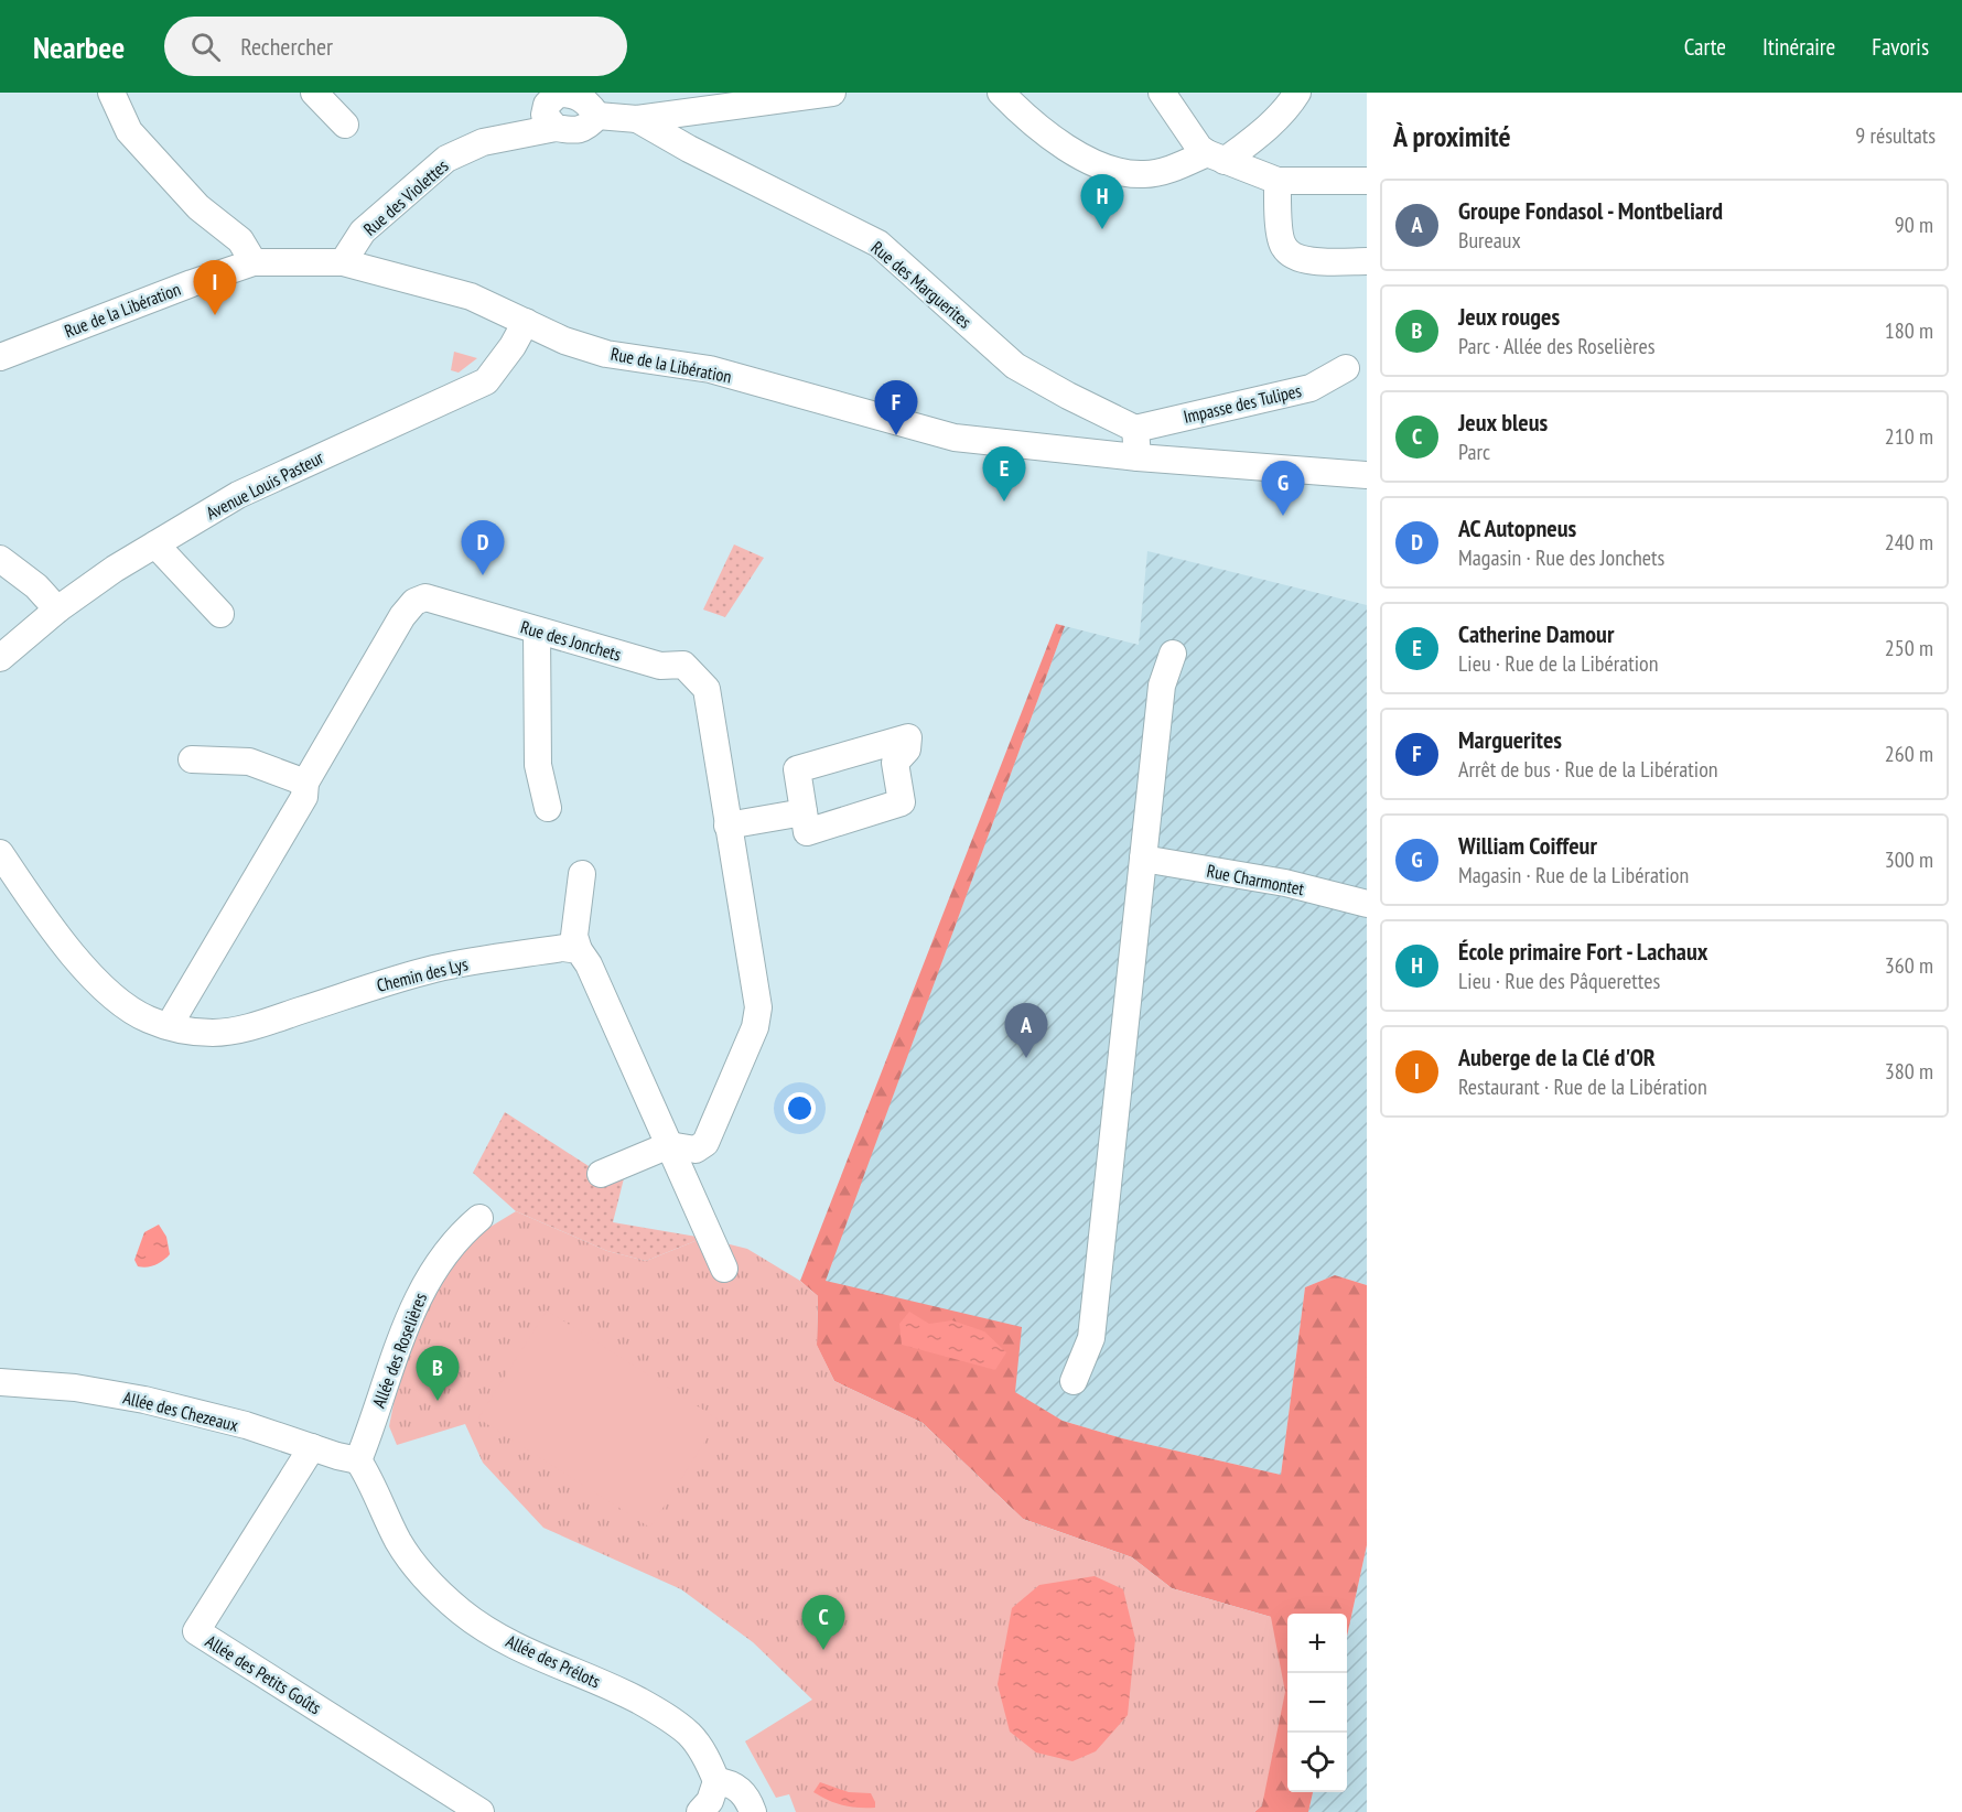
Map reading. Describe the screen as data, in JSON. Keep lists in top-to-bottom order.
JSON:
{
  "streets": {
    "street": [
      "Rue des Violettes",
      "Rue des Marguerites",
      "Rue de la Libération",
      "Impasse des Tulipes",
      "Avenue Louis Pasteur",
      "Rue des Jonchets",
      "Rue Charmontet",
      "Chemin des Lys",
      "Allée des Roselières",
      "Allée des Chezeaux",
      "Allée des Prélots",
      "Allée des Petits Goûts"
    ]
  },
  "crossings": [
    ["Rue des Violettes", "Rue de la Libération"],
    ["Rue des Marguerites", "Impasse des Tulipes"],
    ["Rue de la Libération", "Avenue Louis Pasteur"],
    ["Rue des Jonchets", "Chemin des Lys"],
    ["Allée des Roselières", "Allée des Chezeaux"],
    ["Allée des Roselières", "Allée des Prélots"],
    ["Allée des Chezeaux", "Allée des Prélots"],
    ["Allée des Chezeaux", "Allée des Petits Goûts"]
  ],
  "page": {
    "header": "Nearbee",
    "search": "Rechercher",
    "nav": ["Carte", "Itinéraire", "Favoris"],
    "heading": ["À proximité", "9 résultats"],
    "pins": [
      "H",
      "I",
      "F",
      "E",
      "G",
      "D",
      "A",
      "B",
      "C"
    ],
    "list": [
      {
        "mark": "A",
        "name": "Groupe Fondasol - Montbeliard",
        "note": "Bureaux",
        "value": "90 m"
      },
      {
        "mark": "B",
        "name": "Jeux rouges",
        "note": "Parc · Allée des Roselières",
        "value": "180 m"
      },
      {
        "mark": "C",
        "name": "Jeux bleus",
        "note": "Parc",
        "value": "210 m"
      },
      {
        "mark": "D",
        "name": "AC Autopneus",
        "note": "Magasin · Rue des Jonchets",
        "value": "240 m"
      },
      {
        "mark": "E",
        "name": "Catherine Damour",
        "note": "Lieu · Rue de la Libération",
        "value": "250 m"
      },
      {
        "mark": "F",
        "name": "Marguerites",
        "note": "Arrêt de bus · Rue de la Libération",
        "value": "260 m"
      },
      {
        "mark": "G",
        "name": "William Coiffeur",
        "note": "Magasin · Rue de la Libération",
        "value": "300 m"
      },
      {
        "mark": "H",
        "name": "École primaire Fort - Lachaux",
        "note": "Lieu · Rue des Pâquerettes",
        "value": "360 m"
      },
      {
        "mark": "I",
        "name": "Auberge de la Clé d'OR",
        "note": "Restaurant · Rue de la Libération",
        "value": "380 m"
      }
    ],
    "map_buttons": ["+", "−"]
  }
}
